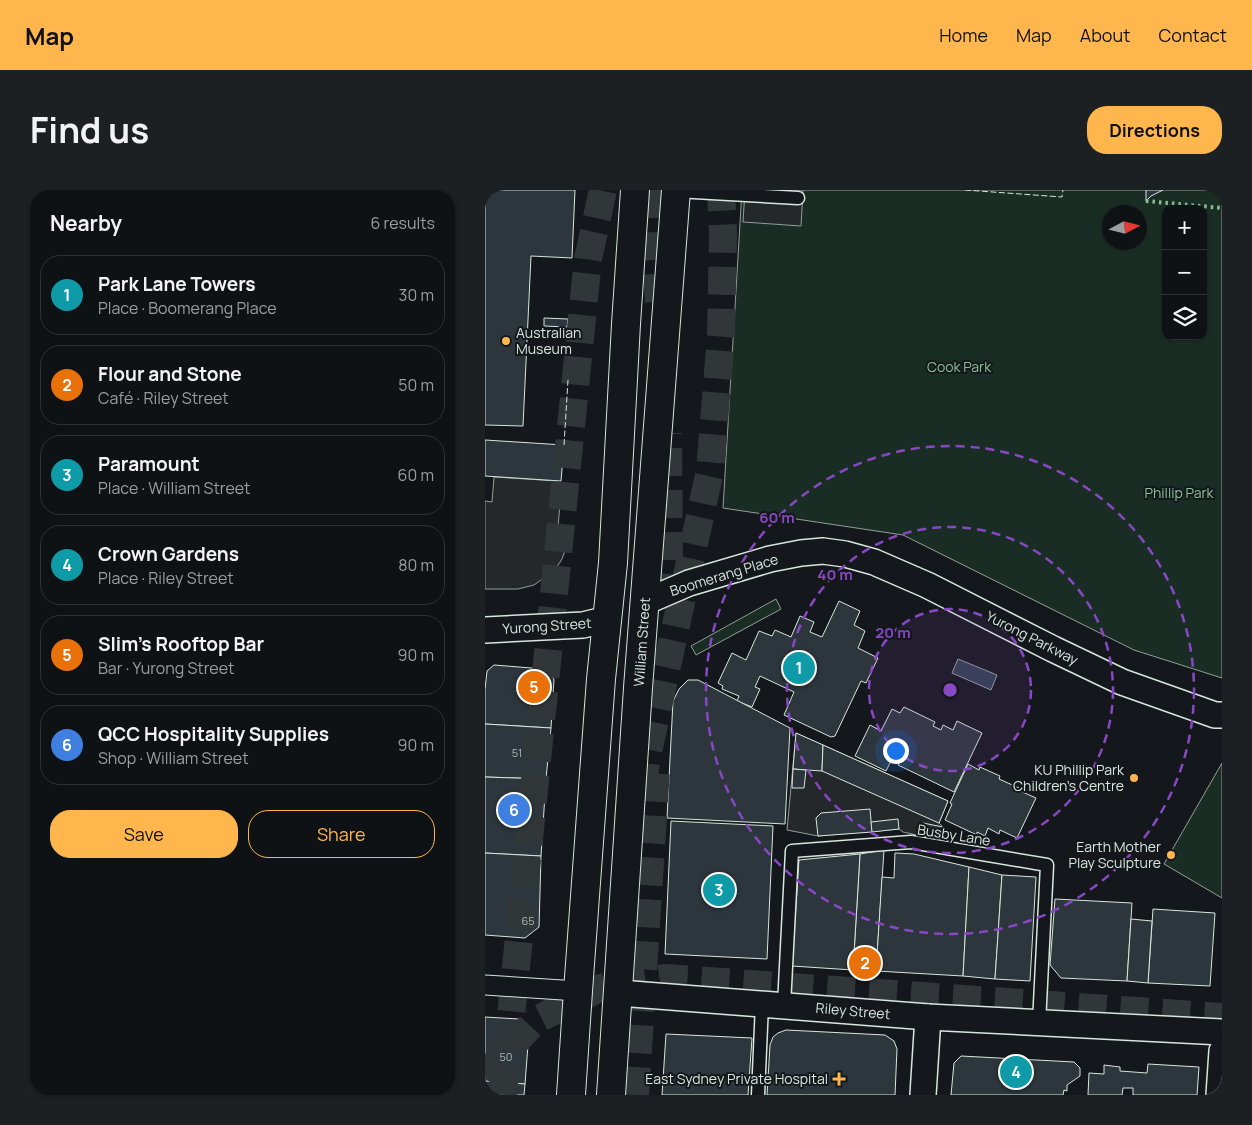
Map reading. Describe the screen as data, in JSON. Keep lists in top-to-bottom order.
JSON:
{
  "streets": {
    "main road": ["Boomerang Place", "William Street", "Riley Street"],
    "street": ["Yurong Street", "Yurong Parkway"],
    "lane": ["Busby Lane"]
  },
  "crossings": [
    ["Boomerang Place", "Yurong Street"],
    ["Boomerang Place", "Yurong Parkway"],
    ["Boomerang Place", "William Street"],
    ["William Street", "Riley Street"],
    ["Busby Lane", "Riley Street"]
  ],
  "parks": ["Cook Park", "Phillip Park"],
  "places": {
    "other": ["Australian Museum", "KU Phillip Park Children’s Centre", "Earth Mother Play Sculpture"],
    "health": ["East Sydney Private Hospital"]
  },
  "house_numbers": ["51", "65", "50"],
  "north": "right",
  "page": {
    "header": "Map",
    "nav": [
      "Home",
      "Map",
      "About",
      "Contact"
    ],
    "title": "Find us",
    "buttons": [
      "Directions",
      ["Save", "Share"]
    ],
    "heading": ["Nearby", "6 results"],
    "map_buttons": ["+", "−"],
    "list": [
      {
        "mark": "1",
        "name": "Park Lane Towers",
        "note": "Place · Boomerang Place",
        "value": "30 m"
      },
      {
        "mark": "2",
        "name": "Flour and Stone",
        "note": "Café · Riley Street",
        "value": "50 m"
      },
      {
        "mark": "3",
        "name": "Paramount",
        "note": "Place · William Street",
        "value": "60 m"
      },
      {
        "mark": "4",
        "name": "Crown Gardens",
        "note": "Place · Riley Street",
        "value": "80 m"
      },
      {
        "mark": "5",
        "name": "Slim's Rooftop Bar",
        "note": "Bar · Yurong Street",
        "value": "90 m"
      },
      {
        "mark": "6",
        "name": "QCC Hospitality Supplies",
        "note": "Shop · William Street",
        "value": "90 m"
      }
    ],
    "pins": [
      "1",
      "5",
      "6",
      "3",
      "2",
      "4"
    ]
  },
  "rings": ["60 m", "40 m", "20 m"]
}
